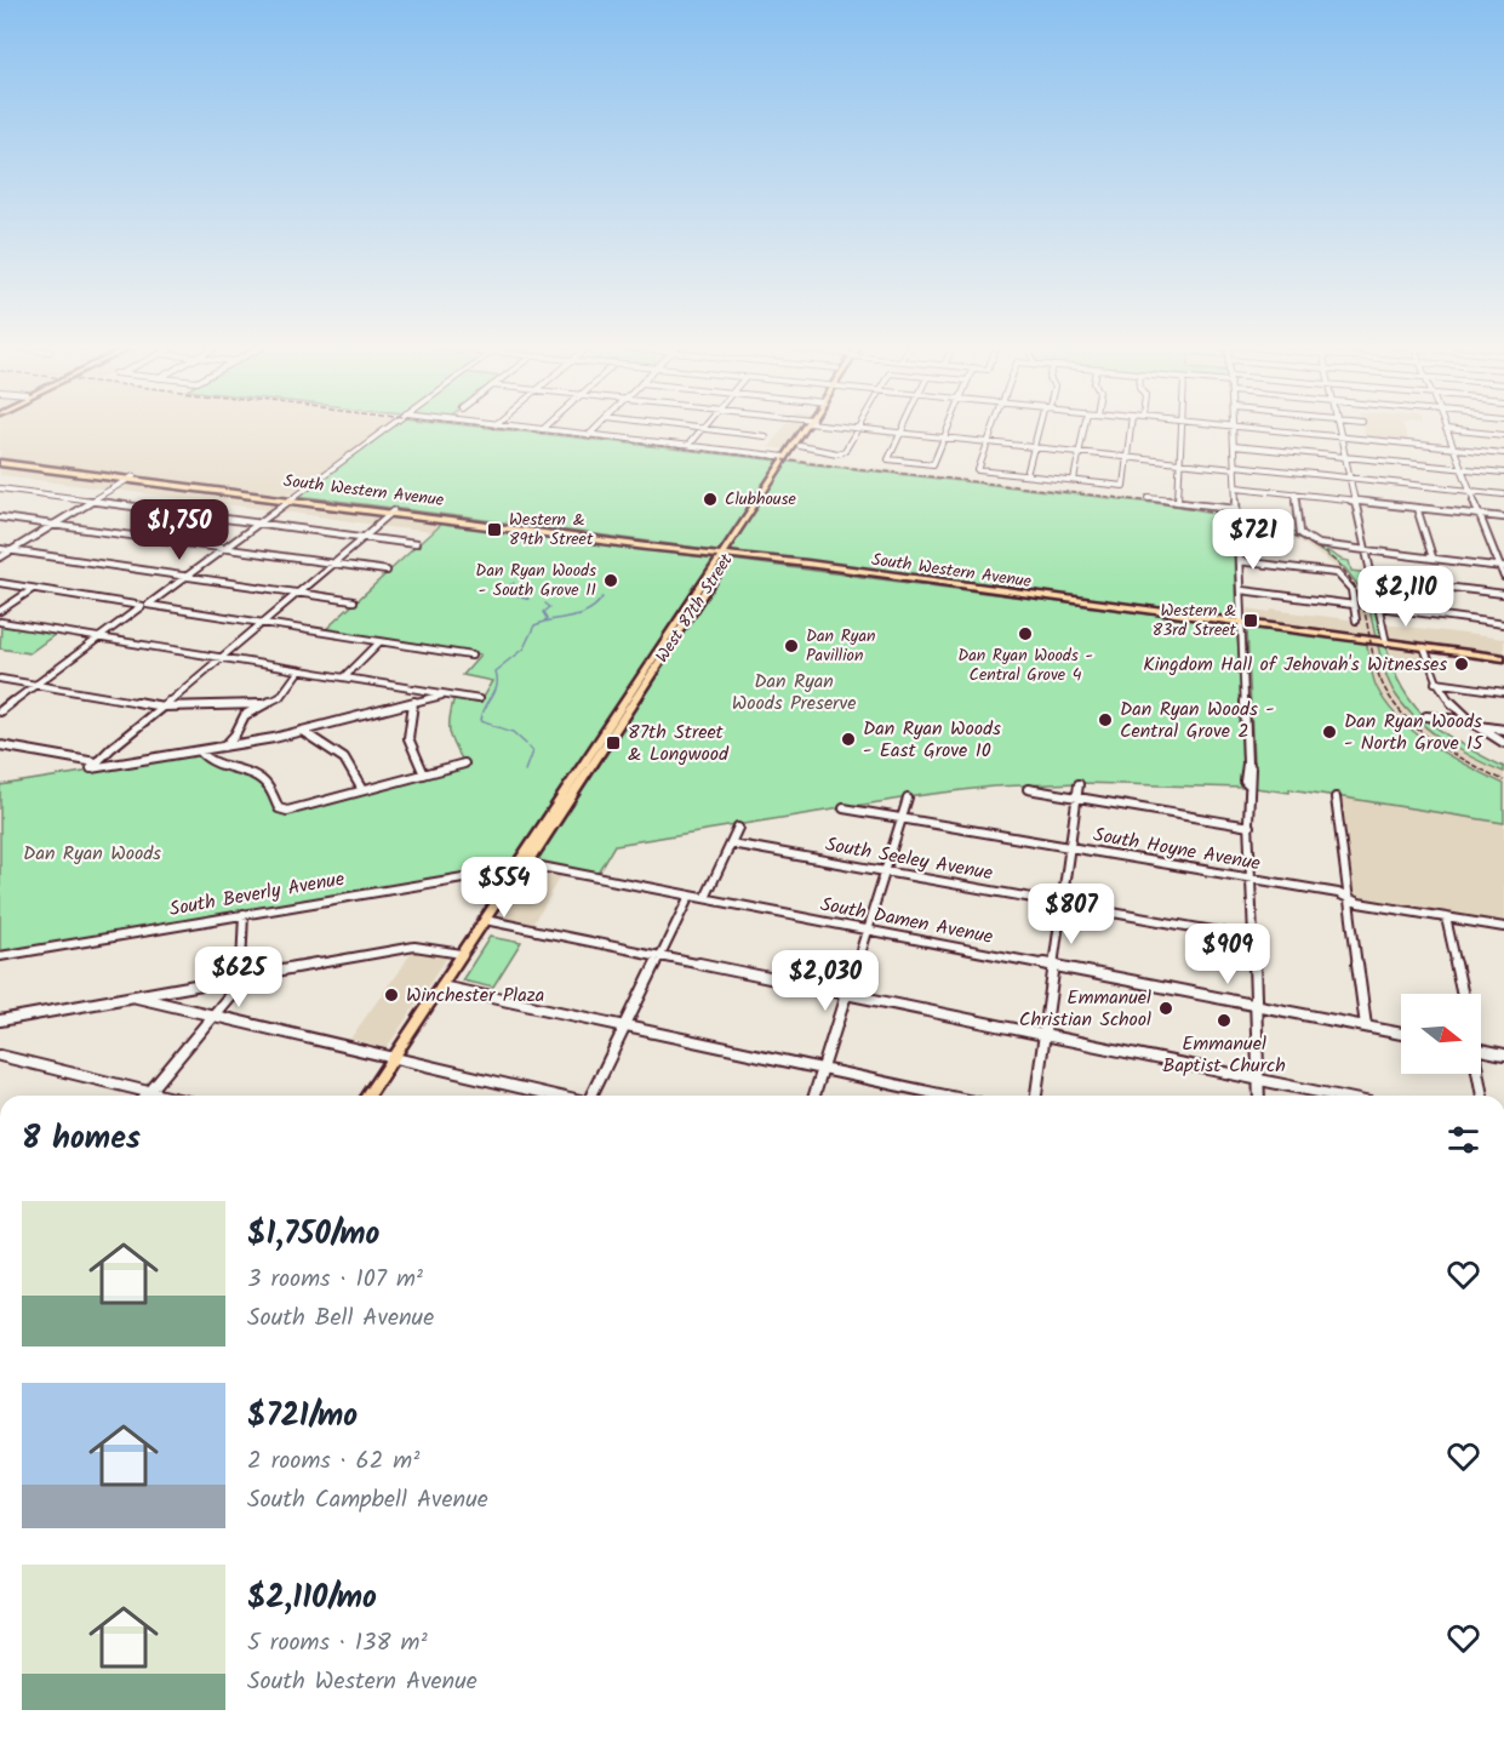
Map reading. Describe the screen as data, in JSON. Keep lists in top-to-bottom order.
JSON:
{
  "streets": {
    "main road": ["South Western Avenue", "West 87th Street"],
    "street": [
      "South Hoyne Avenue",
      "South Seeley Avenue",
      "South Beverly Avenue",
      "South Damen Avenue"
    ]
  },
  "crossings": [
    ["South Western Avenue", "West 87th Street"],
    ["West 87th Street", "South Beverly Avenue"],
    ["West 87th Street", "South Damen Avenue"],
    ["South Beverly Avenue", "South Damen Avenue"]
  ],
  "parks": ["Dan Ryan Woods Preserve", "Dan Ryan Woods"],
  "places": {
    "other": [
      "Clubhouse",
      "Dan Ryan Woods - South Grove 11",
      "Dan Ryan Woods - Central Grove 4",
      "Dan Ryan Pavillion",
      "Kingdom Hall of Jehovah's Witnesses",
      "Dan Ryan Woods - Central Grove 2",
      "Dan Ryan Woods - North Grove 15",
      "Dan Ryan Woods - East Grove 10",
      "Winchester Plaza",
      "Emmanuel Christian School",
      "Emmanuel Baptist Church"
    ],
    "transit": ["Western & 89th Street", "Western & 83rd Street", "87th Street & Longwood"]
  },
  "north": "right",
  "page": {
    "price": [
      "$1,750",
      "$721",
      "$2,110",
      "$554",
      "$807",
      "$909",
      "$625",
      "$2,030"
    ],
    "heading": "8 homes",
    "list": [
      {
        "name": "$1,750/mo",
        "note": "3 rooms · 107 m² · South Bell Avenue"
      },
      {
        "name": "$721/mo",
        "note": "2 rooms · 62 m² · South Campbell Avenue"
      },
      {
        "name": "$2,110/mo",
        "note": "5 rooms · 138 m² · South Western Avenue"
      }
    ]
  }
}
